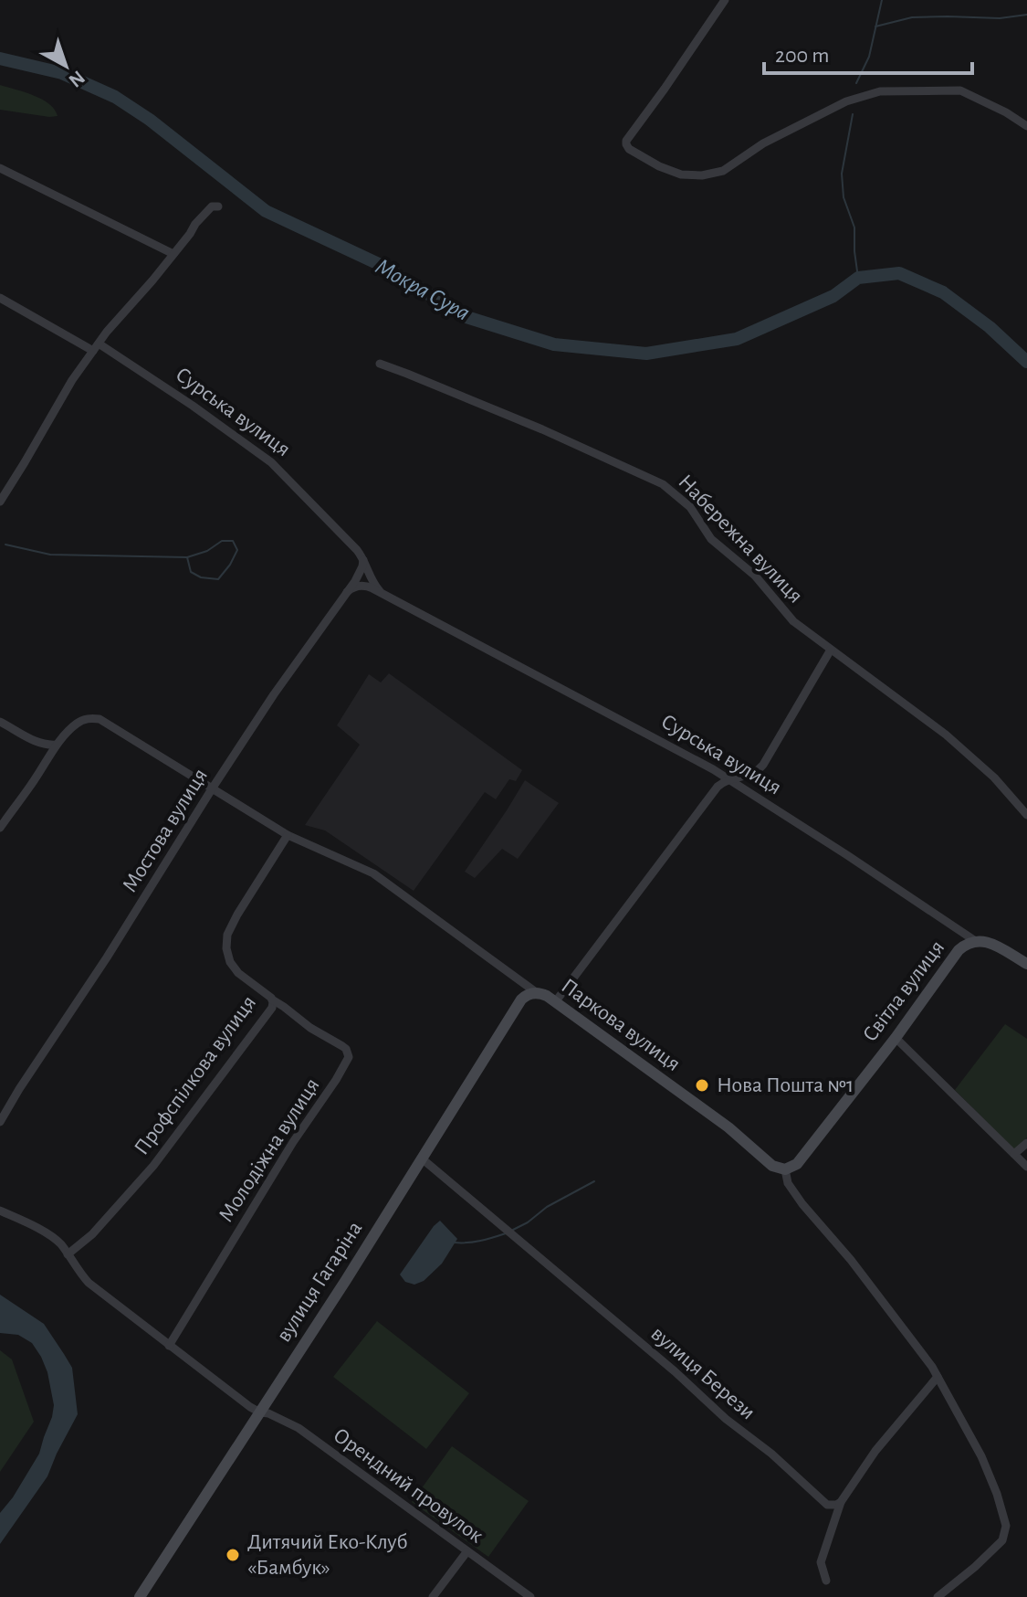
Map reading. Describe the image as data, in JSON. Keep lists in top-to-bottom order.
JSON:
{
  "streets": {
    "street": [
      "Сурська вулиця",
      "Набережна вулиця",
      "Мостова вулиця",
      "Світла вулиця",
      "Паркова вулиця",
      "Профспілкова вулиця",
      "Молодіжна вулиця",
      "вулиця Гагаріна",
      "вулиця Берези",
      "Орендний провулок"
    ]
  },
  "crossings": [
    ["Сурська вулиця", "Мостова вулиця"],
    ["Сурська вулиця", "Світла вулиця"],
    ["Мостова вулиця", "Паркова вулиця"],
    ["Світла вулиця", "Паркова вулиця"],
    ["Паркова вулиця", "Профспілкова вулиця"],
    ["Паркова вулиця", "вулиця Гагаріна"],
    ["Профспілкова вулиця", "Молодіжна вулиця"],
    ["вулиця Гагаріна", "вулиця Берези"],
    ["вулиця Гагаріна", "Орендний провулок"]
  ],
  "water": ["Мокра Сура"],
  "places": ["Нова Пошта №1", "Дитячий Еко-Клуб «Бамбук»"],
  "scale_bar": "200 m",
  "north": "bottom right"
}
